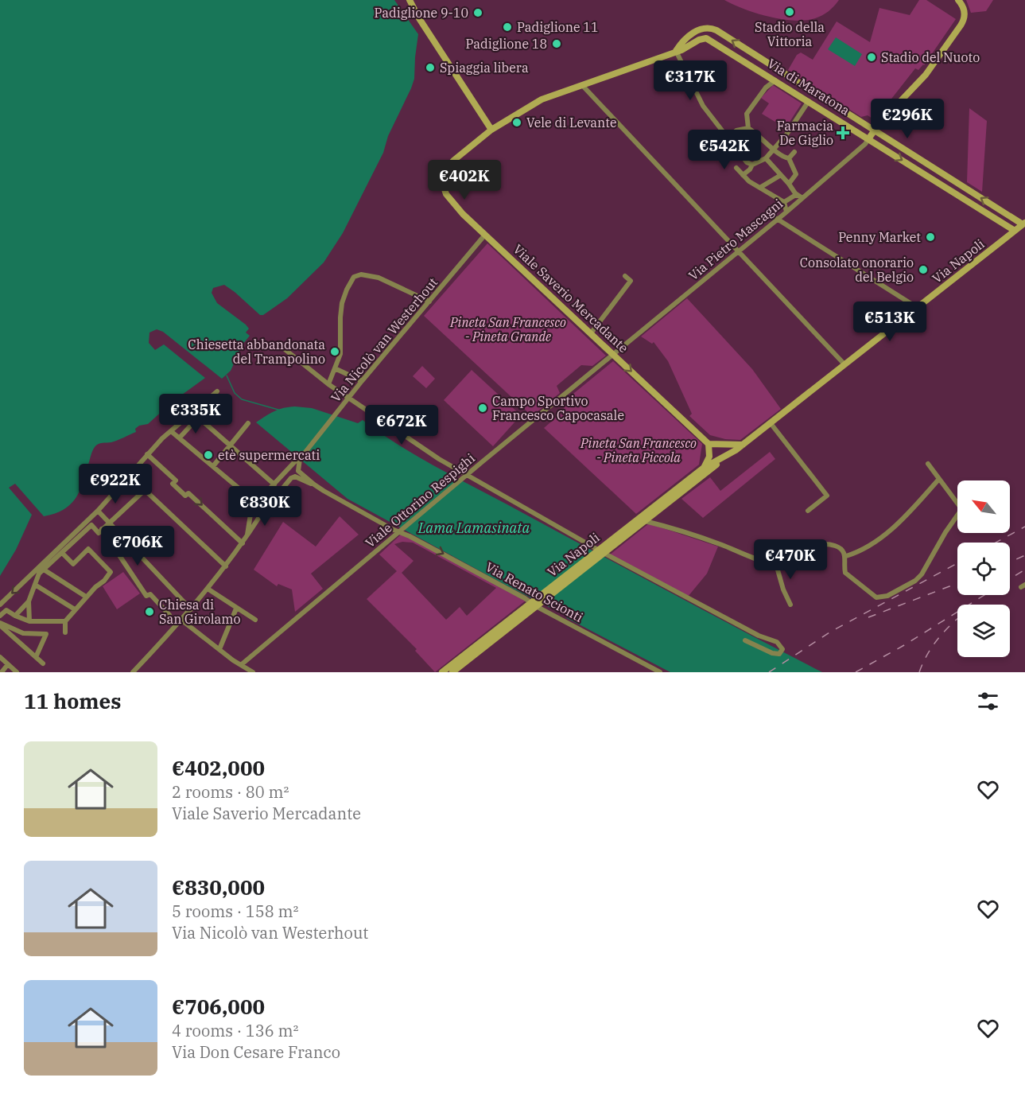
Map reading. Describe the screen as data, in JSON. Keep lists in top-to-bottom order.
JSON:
{
  "streets": {
    "main road": ["Via di Maratona", "Via Napoli", "Viale Saverio Mercadante"],
    "street": [
      "Via Pietro Mascagni",
      "Via Nicolò van Westerhout",
      "Viale Ottorino Respighi",
      "Via Renato Scionti"
    ]
  },
  "crossings": [
    ["Via di Maratona", "Via Pietro Mascagni"],
    ["Via di Maratona", "Via Napoli"],
    ["Via Pietro Mascagni", "Viale Saverio Mercadante"],
    ["Via Pietro Mascagni", "Viale Ottorino Respighi"],
    ["Via Napoli", "Via Renato Scionti"],
    ["Viale Saverio Mercadante", "Via Nicolò van Westerhout"],
    ["Viale Saverio Mercadante", "Viale Ottorino Respighi"],
    ["Viale Ottorino Respighi", "Via Renato Scionti"]
  ],
  "one_way": ["Via Renato Scionti"],
  "water": ["Lama Lamasinata"],
  "parks": ["Pineta San Francesco - Pineta Grande", "Pineta San Francesco - Pineta Piccola"],
  "places": {
    "other": [
      "Stadio della Vittoria",
      "Padiglione 9-10",
      "Padiglione 11",
      "Padiglione 18",
      "Stadio del Nuoto",
      "Spiaggia libera",
      "Vele di Levante",
      "Penny Market",
      "Consolato onorario del Belgio",
      "Chiesetta abbandonata del Trampolino",
      "Campo Sportivo Francesco Capocasale",
      "etè supermercati",
      "Chiesa di San Girolamo"
    ],
    "health": ["Farmacia De Giglio"]
  },
  "north": "top left",
  "page": {
    "price": [
      "€317K",
      "€296K",
      "€542K",
      "€402K",
      "€513K",
      "€335K",
      "€672K",
      "€922K",
      "€830K",
      "€706K",
      "€470K"
    ],
    "heading": "11 homes",
    "list": [
      {
        "name": "€402,000",
        "note": "2 rooms · 80 m² · Viale Saverio Mercadante"
      },
      {
        "name": "€830,000",
        "note": "5 rooms · 158 m² · Via Nicolò van Westerhout"
      },
      {
        "name": "€706,000",
        "note": "4 rooms · 136 m² · Via Don Cesare Franco"
      }
    ]
  }
}
